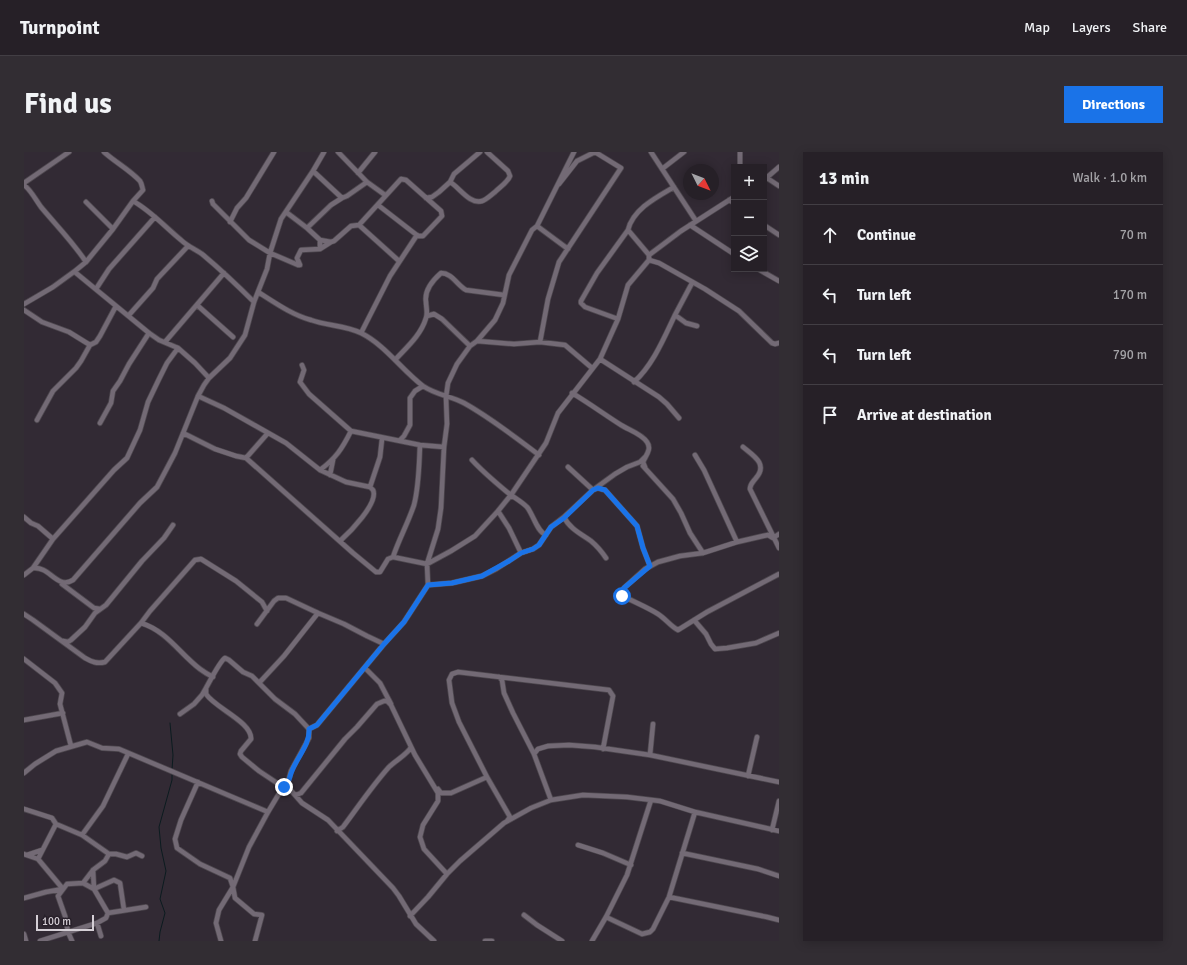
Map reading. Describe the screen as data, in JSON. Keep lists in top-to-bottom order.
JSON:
{
  "scale_bar": "100 m",
  "north": "bottom right",
  "page": {
    "header": "Turnpoint",
    "nav": ["Map", "Layers", "Share"],
    "buttons": "Directions",
    "title": "Find us",
    "heading": ["13 min", "Walk · 1.0 km"],
    "map_buttons": ["+", "−"],
    "list": [
      ["Continue", "70 m"],
      ["Turn left", "170 m"],
      ["Turn left", "790 m"],
      "Arrive at destination"
    ],
    "scale": "100 m"
  }
}
